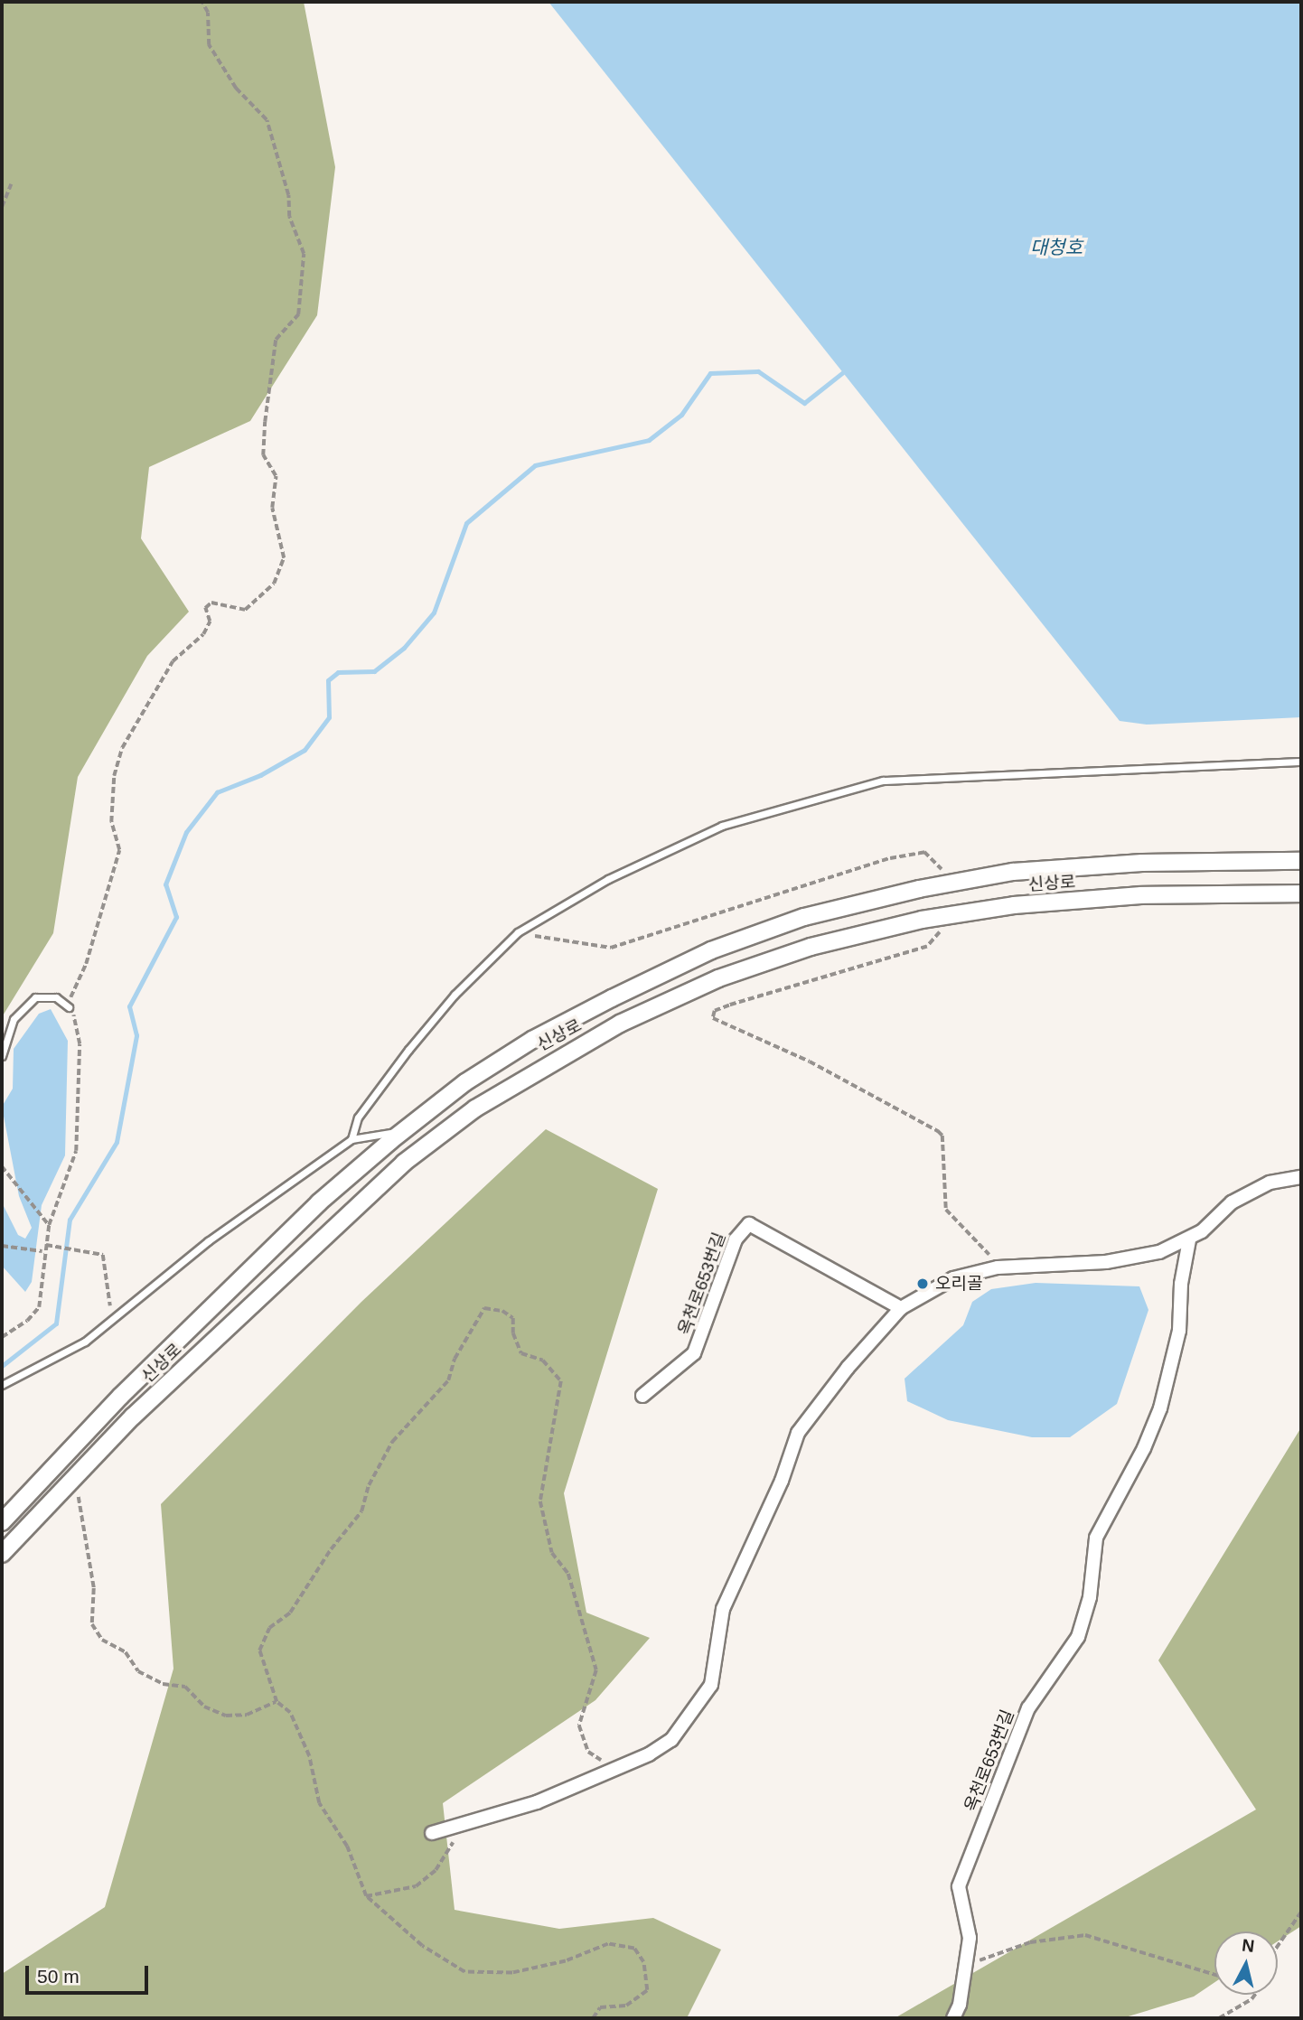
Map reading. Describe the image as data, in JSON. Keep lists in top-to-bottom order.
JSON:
{
  "streets": {
    "street": ["신상로", "옥천로653번길"]
  },
  "water": ["대청호"],
  "places": ["오리골"],
  "scale_bar": "50 m",
  "north": "top"
}
